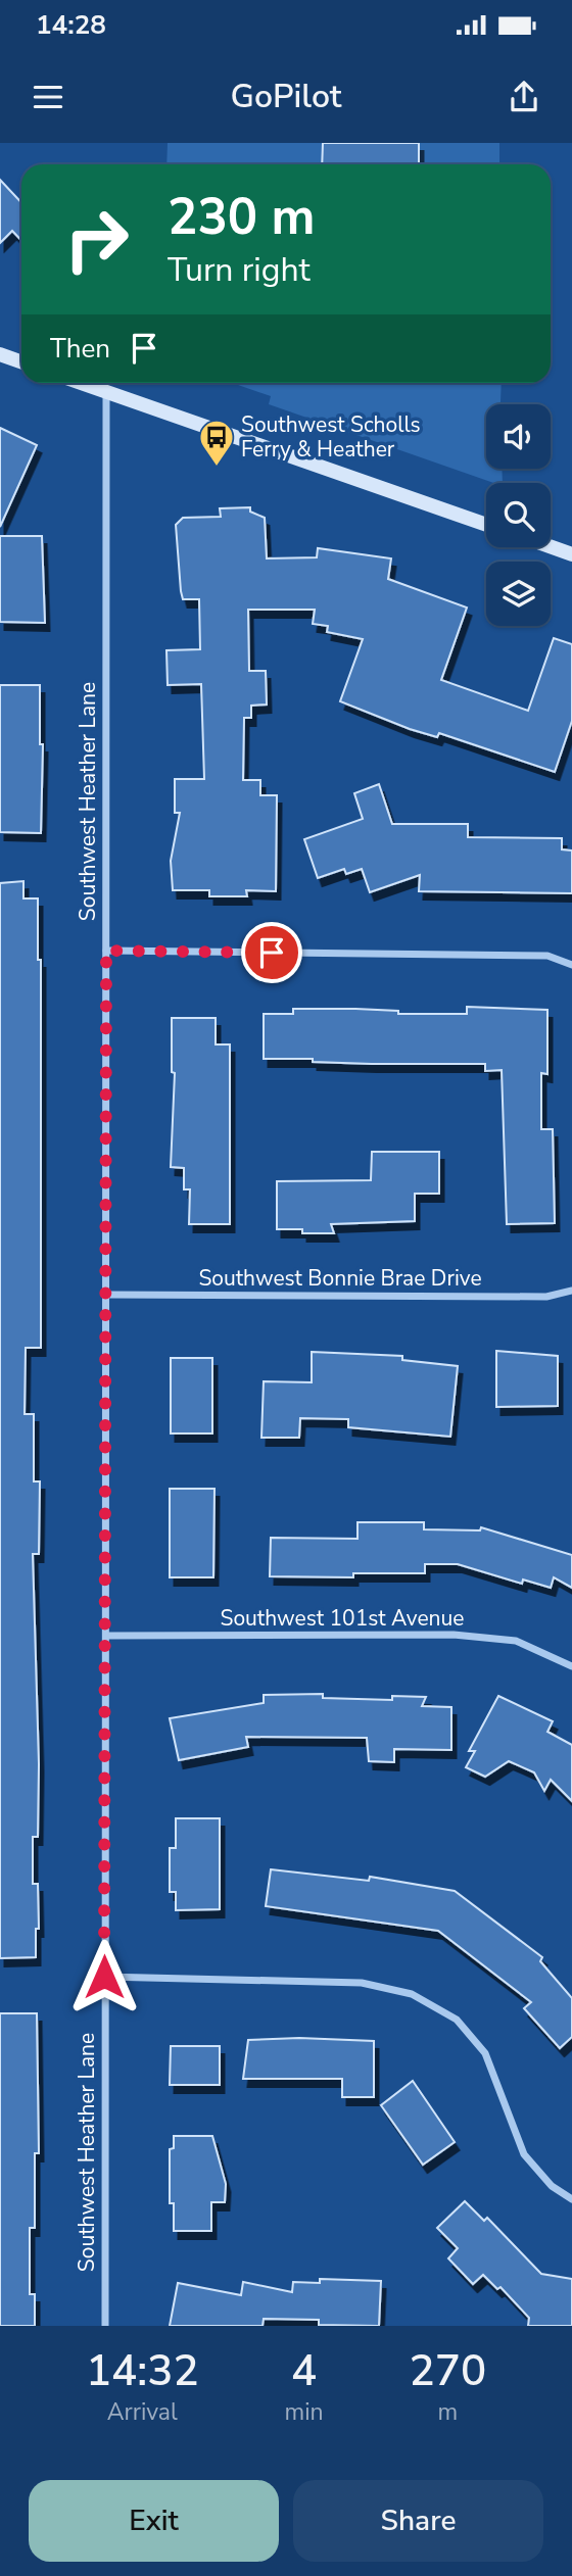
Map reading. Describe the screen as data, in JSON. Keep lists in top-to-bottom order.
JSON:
{
  "streets": {
    "street": ["Southwest Heather Lane", "Southwest Bonnie Brae Drive", "Southwest 101st Avenue"]
  },
  "crossings": [
    ["Southwest Heather Lane", "Southwest Bonnie Brae Drive"],
    ["Southwest Heather Lane", "Southwest 101st Avenue"]
  ],
  "places": {
    "bus stop": ["Southwest Scholls Ferry & Heather"]
  },
  "page": {
    "status": "14:28",
    "header": "GoPilot",
    "turn": ["230 m", "Turn right"],
    "then": "Then",
    "eta": [
      "14:32",
      "Arrival",
      "4",
      "min",
      "270",
      "m"
    ],
    "buttons": ["Exit", "Share"]
  }
}
